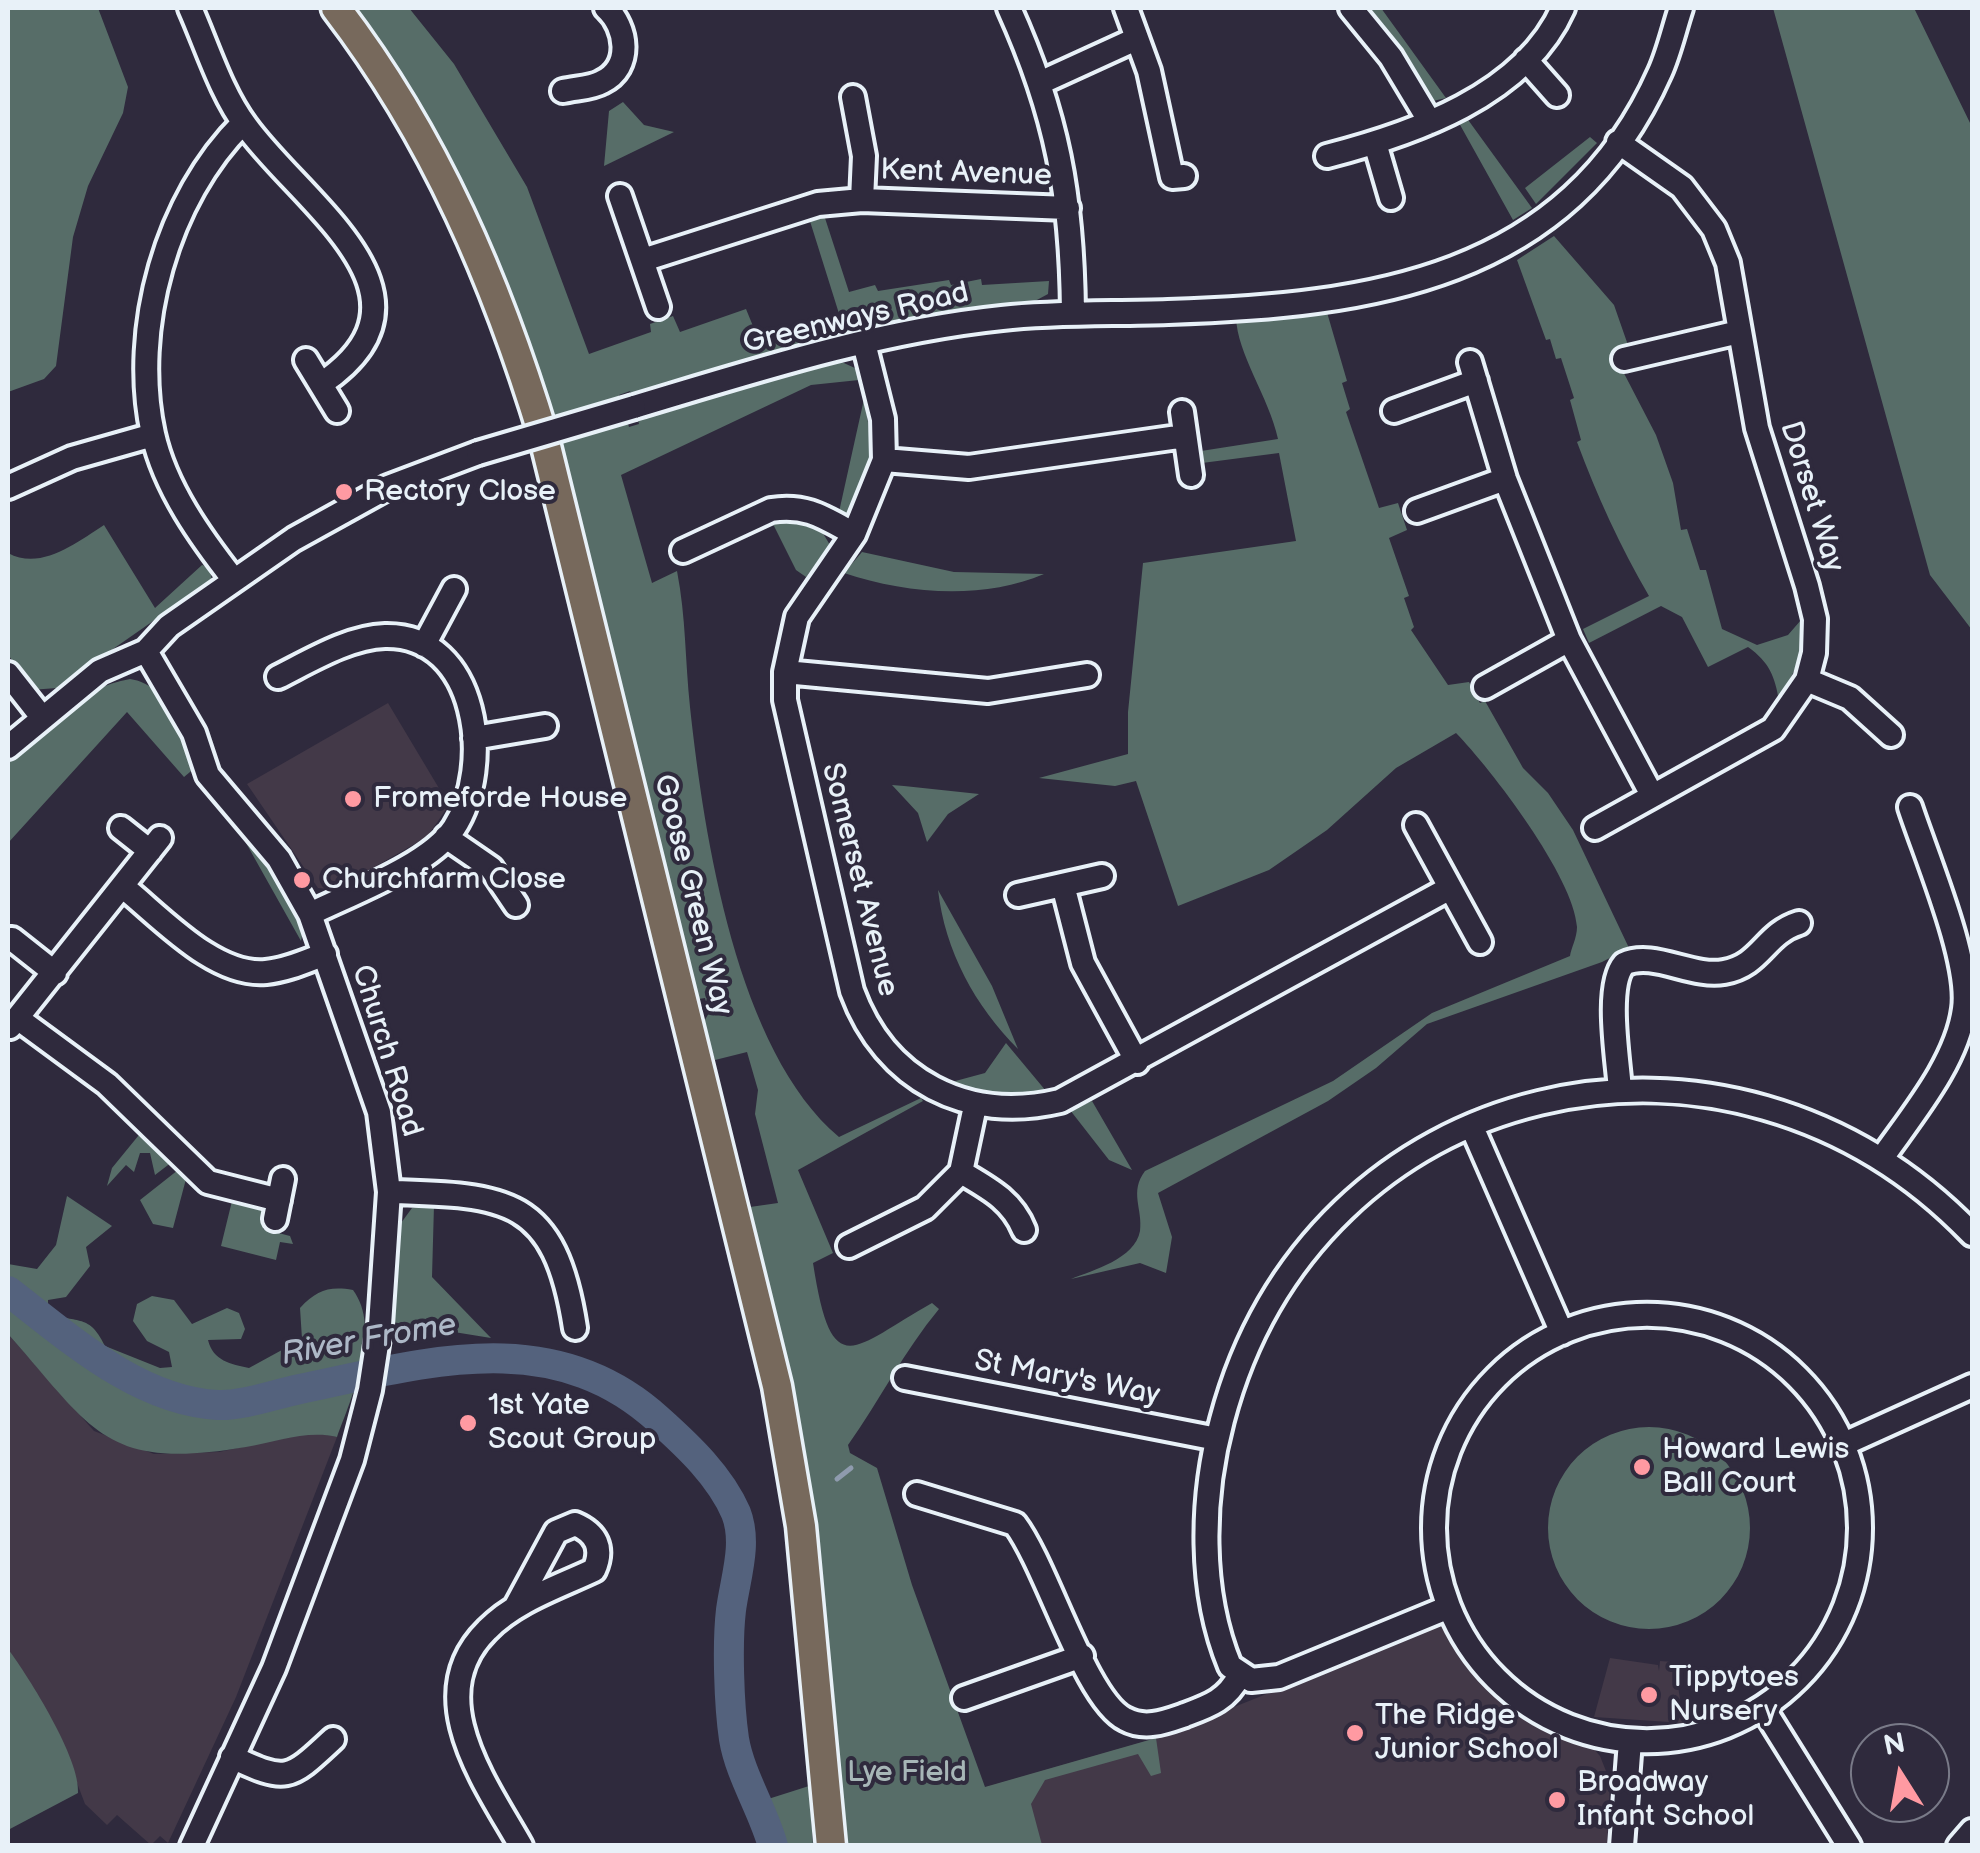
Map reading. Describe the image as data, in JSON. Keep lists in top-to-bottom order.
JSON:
{
  "streets": {
    "main road": ["Goose Green Way"],
    "street": [
      "Kent Avenue",
      "Greenways Road",
      "Dorset Way",
      "Somerset Avenue",
      "Church Road",
      "St Mary's Way"
    ]
  },
  "crossings": [
    ["Kent Avenue", "Greenways Road"],
    ["Greenways Road", "Dorset Way"],
    ["Greenways Road", "Somerset Avenue"],
    ["Greenways Road", "Church Road"]
  ],
  "water": ["River Frome"],
  "parks": ["Lye Field"],
  "places": [
    "Rectory Close",
    "Fromeforde House",
    "Churchfarm Close",
    "1st Yate Scout Group",
    "Howard Lewis Ball Court",
    "Tippytoes Nursery",
    "The Ridge Junior School",
    "Broadway Infant School"
  ],
  "north": "top"
}
